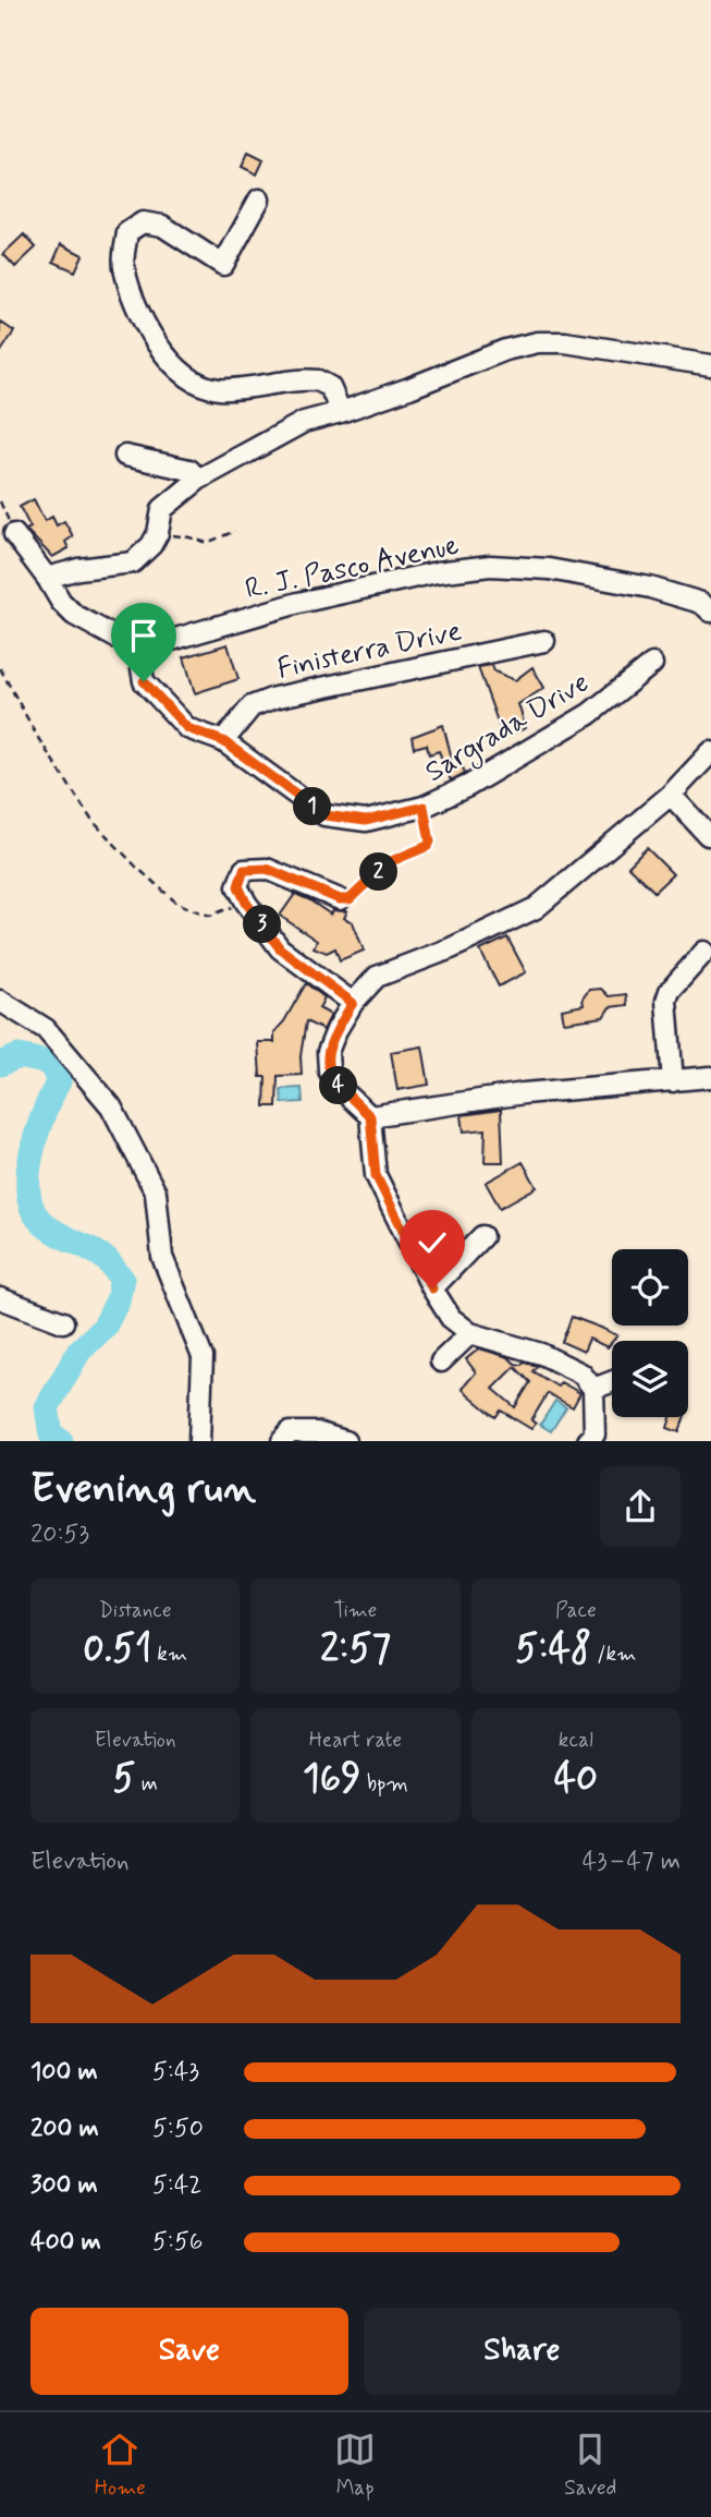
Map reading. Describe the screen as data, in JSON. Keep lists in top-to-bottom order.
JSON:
{
  "streets": {
    "street": ["R. J. Pasco Avenue", "Finisterra Drive", "Sargrada Drive"]
  },
  "crossings": [
    ["R. J. Pasco Avenue", "Sargrada Drive"],
    ["Finisterra Drive", "Sargrada Drive"]
  ],
  "page": {
    "pins": [
      "1",
      "2",
      "3",
      "4"
    ],
    "heading": ["Evening run", "20:53"],
    "stats": [
      ["Distance", "0.51 km"],
      ["Time", "2:57"],
      ["Pace", "5:48 /km"],
      ["Elevation", "5 m"],
      ["Heart rate", "169 bpm"],
      ["kcal", "40"]
    ],
    "chart": ["Elevation", "43–47 m"],
    "list": [
      {
        "name": "100 m",
        "note": "5:43"
      },
      {
        "name": "200 m",
        "note": "5:50"
      },
      {
        "name": "300 m",
        "note": "5:42"
      },
      {
        "name": "400 m",
        "note": "5:56"
      }
    ],
    "buttons": ["Save", "Share"],
    "tabs": ["Home", "Map", "Saved"]
  }
}
